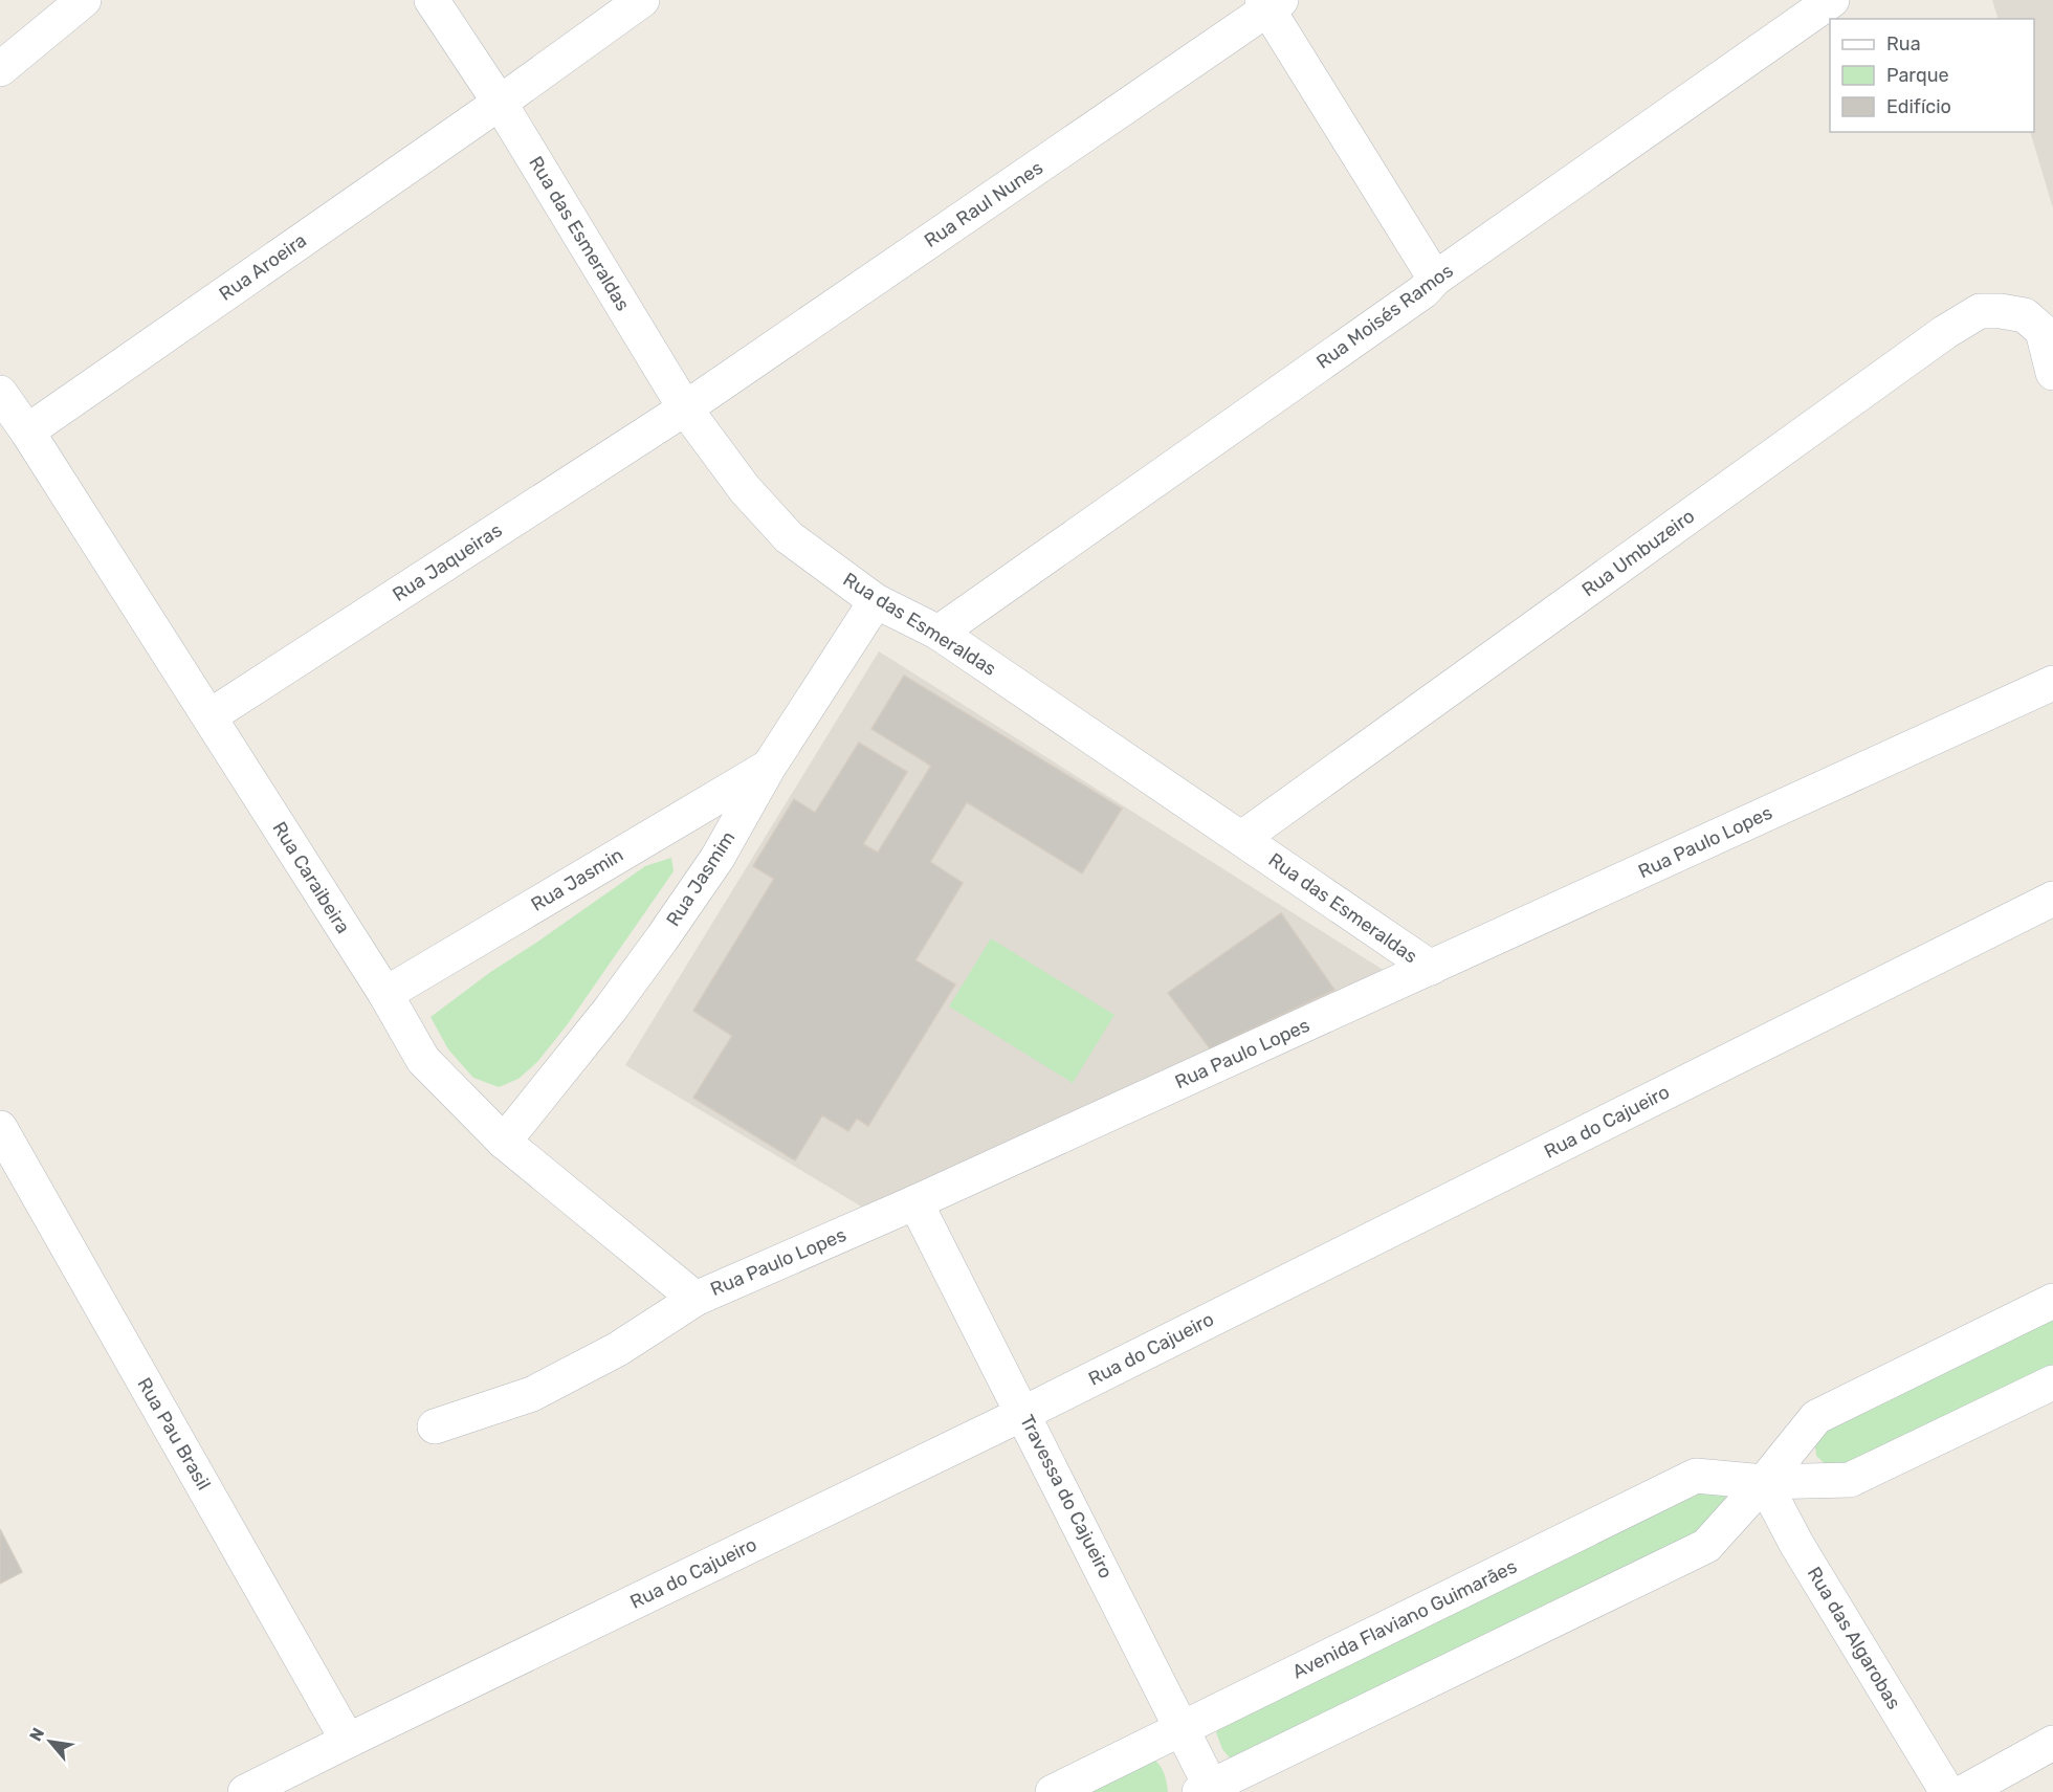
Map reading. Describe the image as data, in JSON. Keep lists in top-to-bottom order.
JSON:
{
  "streets": {
    "street": [
      "Rua Raul Nunes",
      "Rua das Esmeraldas",
      "Rua Aroeira",
      "Rua Moisés Ramos",
      "Rua Umbuzeiro",
      "Rua Jaqueiras",
      "Rua Paulo Lopes",
      "Rua Caraibeira",
      "Rua Jasmim",
      "Rua Jasmin",
      "Rua do Cajueiro",
      "Rua Pau Brasil",
      "Travessa do Cajueiro",
      "Avenida Flaviano Guimarães",
      "Rua das Algarobas"
    ]
  },
  "crossings": [
    ["Rua Raul Nunes", "Rua das Esmeraldas"],
    ["Rua Raul Nunes", "Rua Jaqueiras"],
    ["Rua das Esmeraldas", "Rua Aroeira"],
    ["Rua das Esmeraldas", "Rua Moisés Ramos"],
    ["Rua das Esmeraldas", "Rua Umbuzeiro"],
    ["Rua das Esmeraldas", "Rua Jaqueiras"],
    ["Rua das Esmeraldas", "Rua Paulo Lopes"],
    ["Rua das Esmeraldas", "Rua Jasmim"],
    ["Rua Aroeira", "Rua Caraibeira"],
    ["Rua Jaqueiras", "Rua Caraibeira"],
    ["Rua Paulo Lopes", "Rua Caraibeira"],
    ["Rua Paulo Lopes", "Travessa do Cajueiro"],
    ["Rua Caraibeira", "Rua Jasmim"],
    ["Rua Caraibeira", "Rua Jasmin"],
    ["Rua Jasmim", "Rua Jasmin"],
    ["Rua do Cajueiro", "Rua Pau Brasil"],
    ["Rua do Cajueiro", "Travessa do Cajueiro"],
    ["Travessa do Cajueiro", "Avenida Flaviano Guimarães"],
    ["Avenida Flaviano Guimarães", "Rua das Algarobas"]
  ],
  "legend": ["Rua", "Parque", "Edifício"],
  "north": "top left"
}
